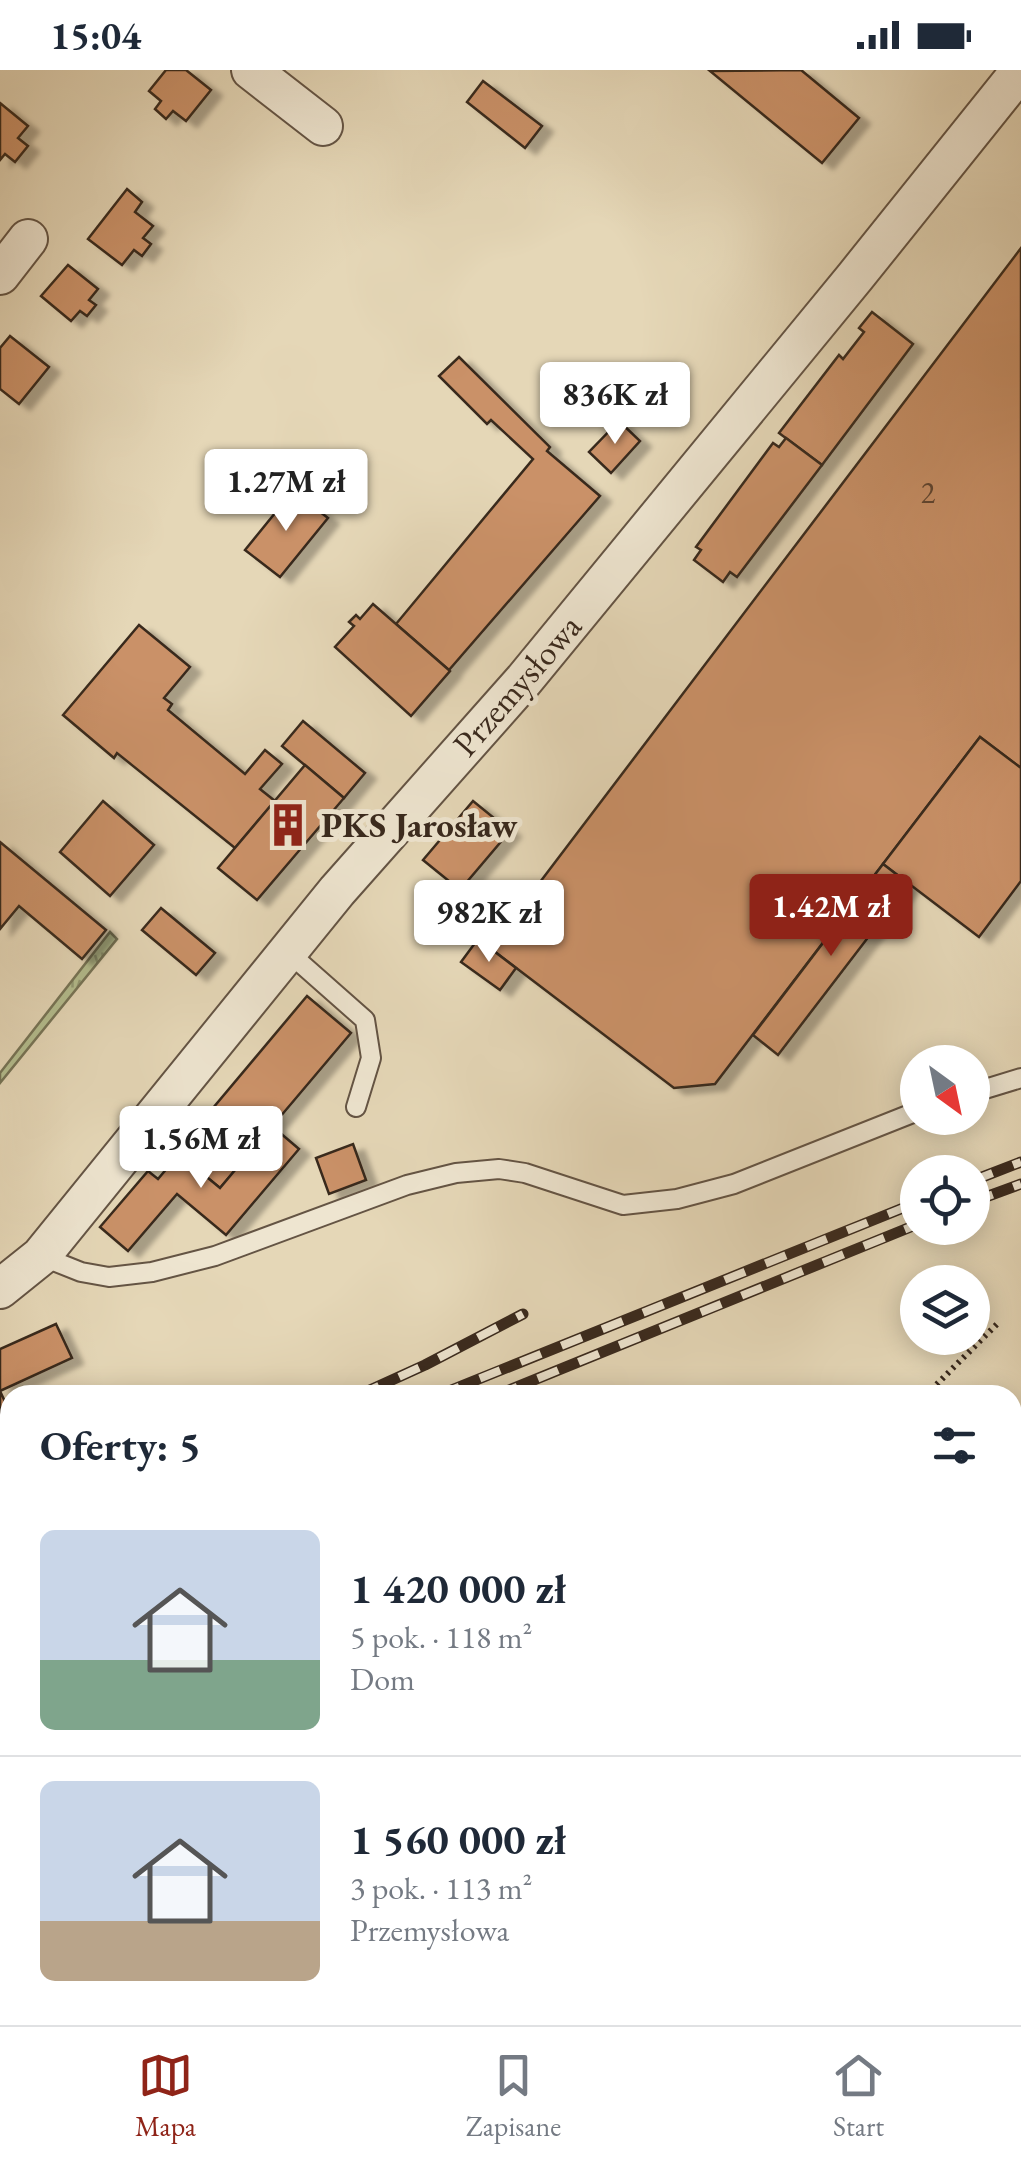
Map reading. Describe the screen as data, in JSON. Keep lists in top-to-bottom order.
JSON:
{
  "streets": {
    "street": ["Przemysłowa"]
  },
  "places": {
    "building": ["PKS Jarosław"]
  },
  "house_numbers": ["2"],
  "north": "bottom right",
  "page": {
    "status": "15:04",
    "price": [
      "836K zł",
      "1.27M zł",
      "1.42M zł",
      "982K zł",
      "1.56M zł"
    ],
    "heading": "Oferty: 5",
    "list": [
      {
        "name": "1 420 000 zł",
        "note": "5 pok. · 118 m² · Dom"
      },
      {
        "name": "1 560 000 zł",
        "note": "3 pok. · 113 m² · Przemysłowa"
      }
    ],
    "tabs": ["Mapa", "Zapisane", "Start"]
  }
}
